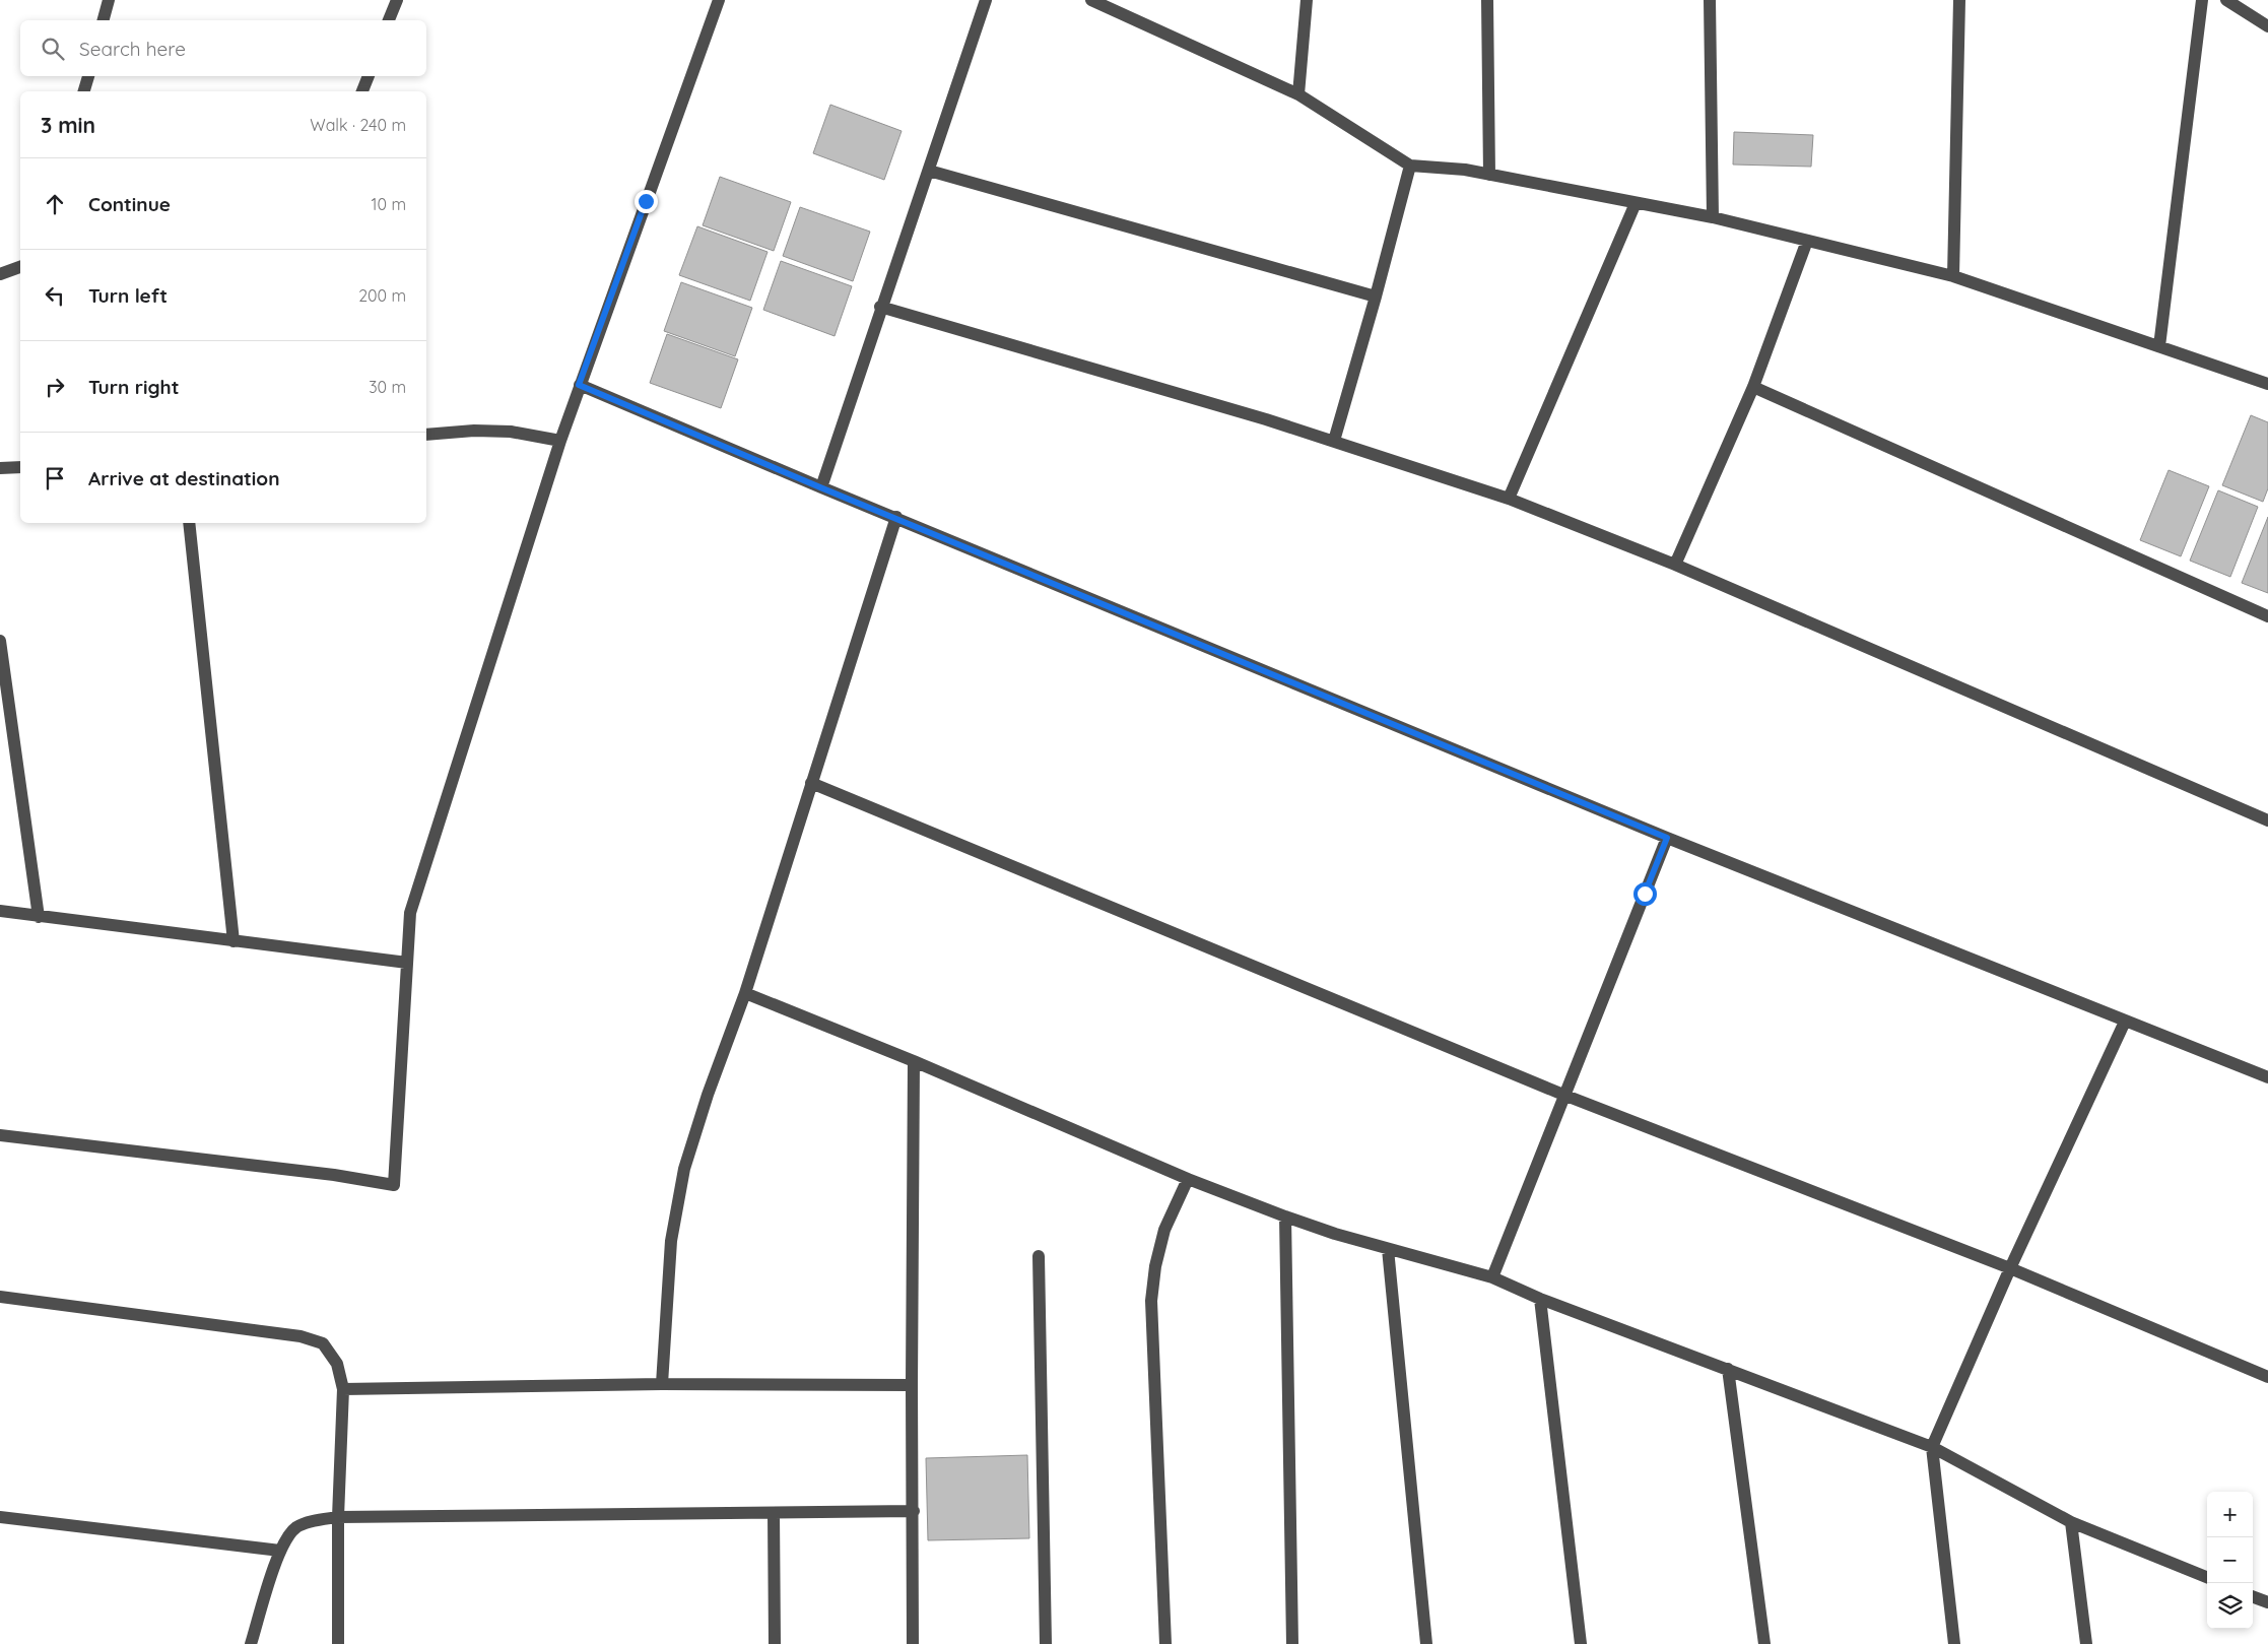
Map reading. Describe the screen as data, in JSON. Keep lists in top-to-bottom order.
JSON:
{
  "page": {
    "search": "Search here",
    "heading": ["3 min", "Walk · 240 m"],
    "list": [
      ["Continue", "10 m"],
      ["Turn left", "200 m"],
      ["Turn right", "30 m"],
      "Arrive at destination"
    ],
    "map_buttons": ["+", "−"]
  }
}
